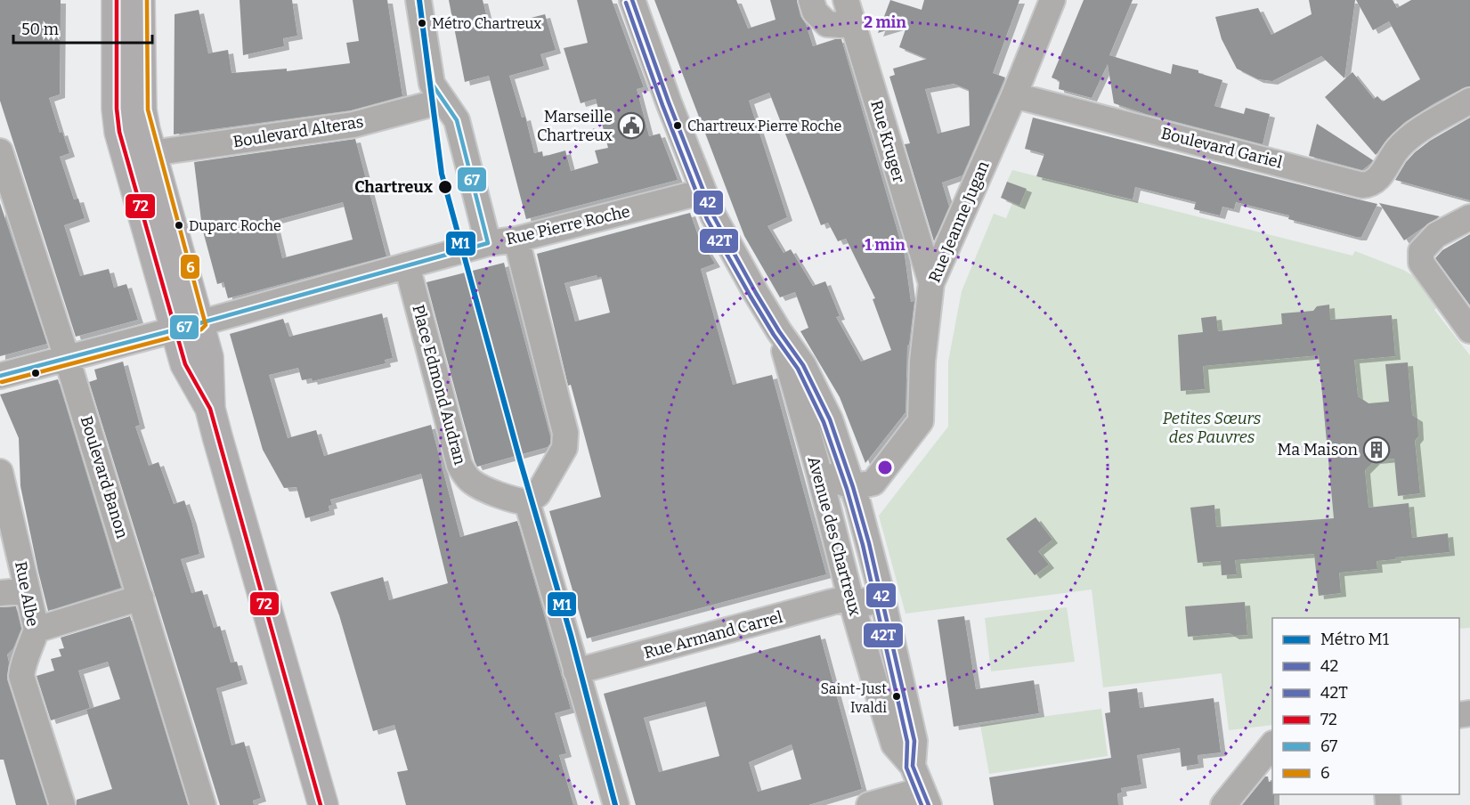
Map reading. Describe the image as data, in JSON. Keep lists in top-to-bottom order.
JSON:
{
  "streets": {
    "street": [
      "Boulevard Alteras",
      "Rue Kruger",
      "Boulevard Gariel",
      "Rue Jeanne Jugan",
      "Rue Pierre Roche",
      "Place Edmond Audran",
      "Boulevard Banon",
      "Avenue des Chartreux",
      "Rue Albe",
      "Rue Armand Carrel"
    ]
  },
  "crossings": [
    ["Rue Kruger", "Rue Jeanne Jugan"],
    ["Boulevard Gariel", "Rue Jeanne Jugan"],
    ["Rue Jeanne Jugan", "Avenue des Chartreux"],
    ["Rue Pierre Roche", "Place Edmond Audran"],
    ["Rue Pierre Roche", "Boulevard Banon"],
    ["Rue Pierre Roche", "Avenue des Chartreux"],
    ["Avenue des Chartreux", "Rue Armand Carrel"]
  ],
  "parks": ["Petites Sœurs des Pauvres"],
  "places": {
    "other": [
      "Métro Chartreux",
      "Chartreux Pierre Roche",
      "Chartreux",
      "Duparc Roche",
      "Saint-Just Ivaldi"
    ],
    "public building": ["Marseille Chartreux"],
    "building": ["Ma Maison"]
  },
  "lines": [
    "metro line M1",
    "transit line 42",
    "transit line 72",
    "transit line 67",
    "transit line 6",
    "transit line 42T"
  ],
  "legend": [
    "Métro M1",
    "42",
    "42T",
    "72",
    "67",
    "6"
  ],
  "scale_bar": "50 m",
  "rings": ["2 min", "1 min"]
}
